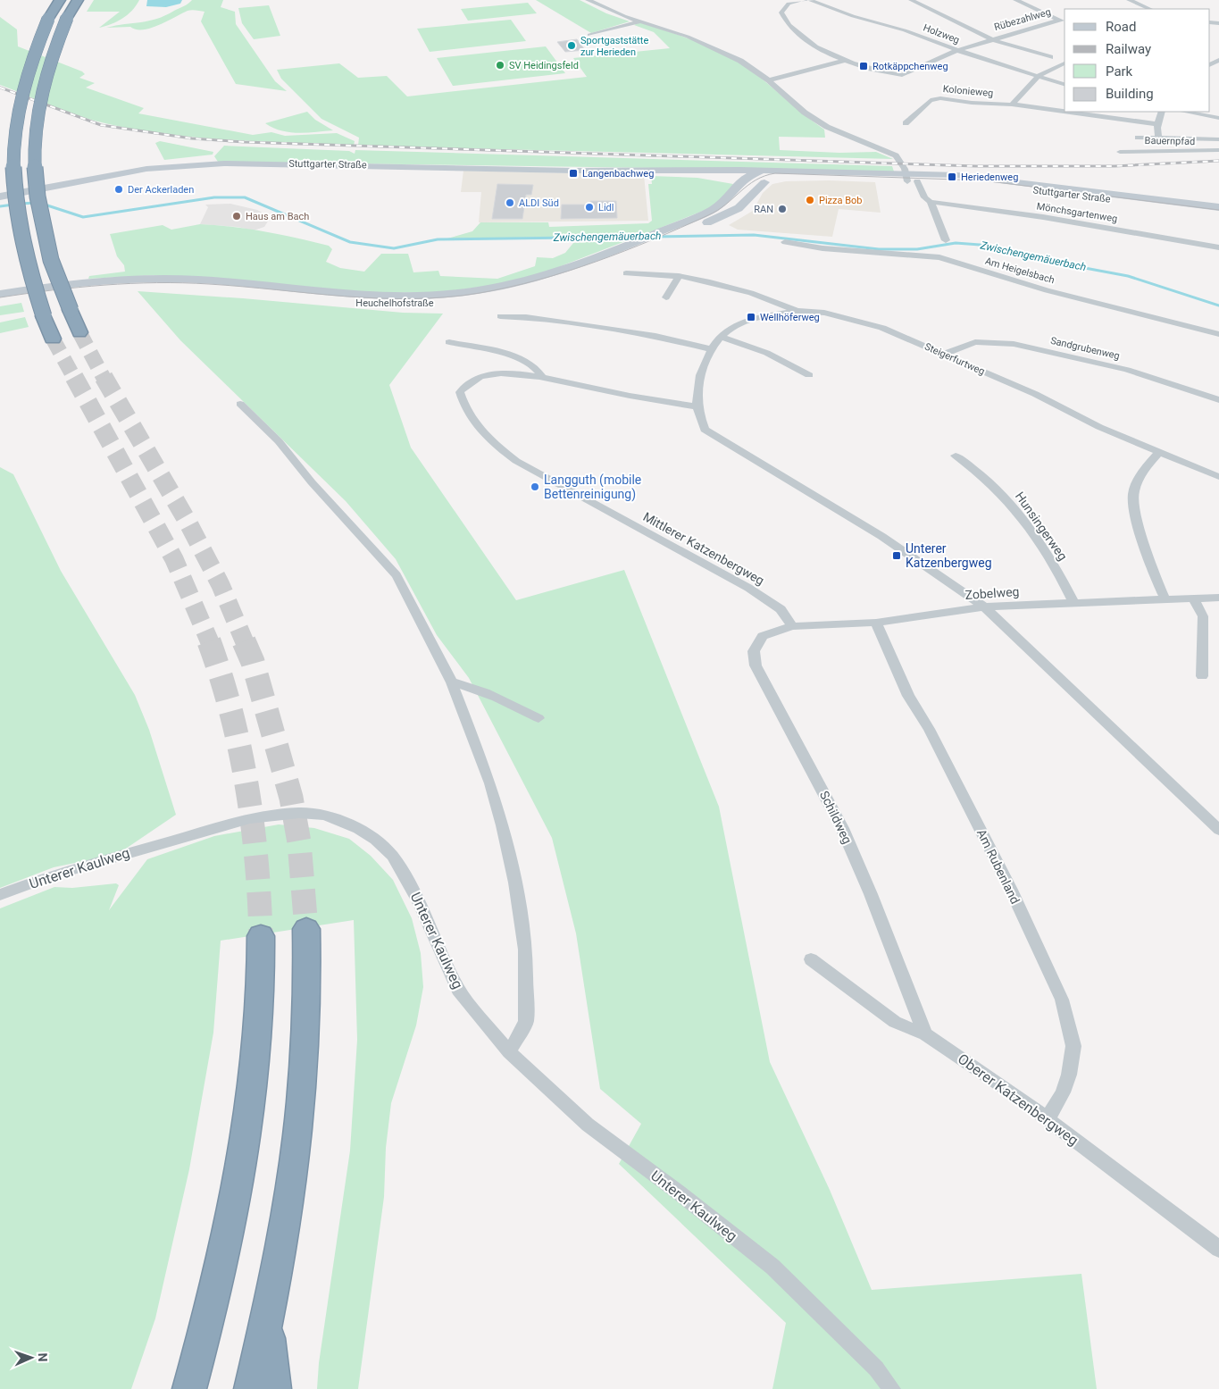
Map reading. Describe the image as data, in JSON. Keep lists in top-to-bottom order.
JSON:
{
  "streets": {
    "main road": ["Stuttgarter Straße", "Heuchelhofstraße"],
    "street": [
      "Rübezahlweg",
      "Holzweg",
      "Kolonieweg",
      "Bauernpfad",
      "Mönchsgartenweg",
      "Am Heigelsbach",
      "Sandgrubenweg",
      "Steigerfurtweg",
      "Hunsingerweg",
      "Mittlerer Katzenbergweg",
      "Zobelweg",
      "Schildweg",
      "Am Rubenland",
      "Unterer Kaulweg",
      "Oberer Katzenbergweg"
    ]
  },
  "crossings": [
    ["Rübezahlweg", "Holzweg"],
    ["Stuttgarter Straße", "Heuchelhofstraße"],
    ["Sandgrubenweg", "Steigerfurtweg"],
    ["Hunsingerweg", "Zobelweg"],
    ["Mittlerer Katzenbergweg", "Zobelweg"],
    ["Mittlerer Katzenbergweg", "Schildweg"],
    ["Zobelweg", "Schildweg"],
    ["Zobelweg", "Am Rubenland"],
    ["Schildweg", "Oberer Katzenbergweg"],
    ["Am Rubenland", "Oberer Katzenbergweg"]
  ],
  "water": ["Zwischengemäuerbach"],
  "places": {
    "other": [
      "Sportgaststätte zur Herieden",
      "SV Heidingsfeld",
      "Der Ackerladen",
      "Pizza Bob",
      "ALDI Süd",
      "Lidl",
      "RAN",
      "Haus am Bach",
      "Langguth (mobile Bettenreinigung)"
    ],
    "transit": [
      "Rotkäppchenweg",
      "Langenbachweg",
      "Heriedenweg",
      "Wellhöferweg",
      "Unterer Katzenbergweg"
    ]
  },
  "legend": [
    "Road",
    "Railway",
    "Park",
    "Building"
  ],
  "north": "right"
}
